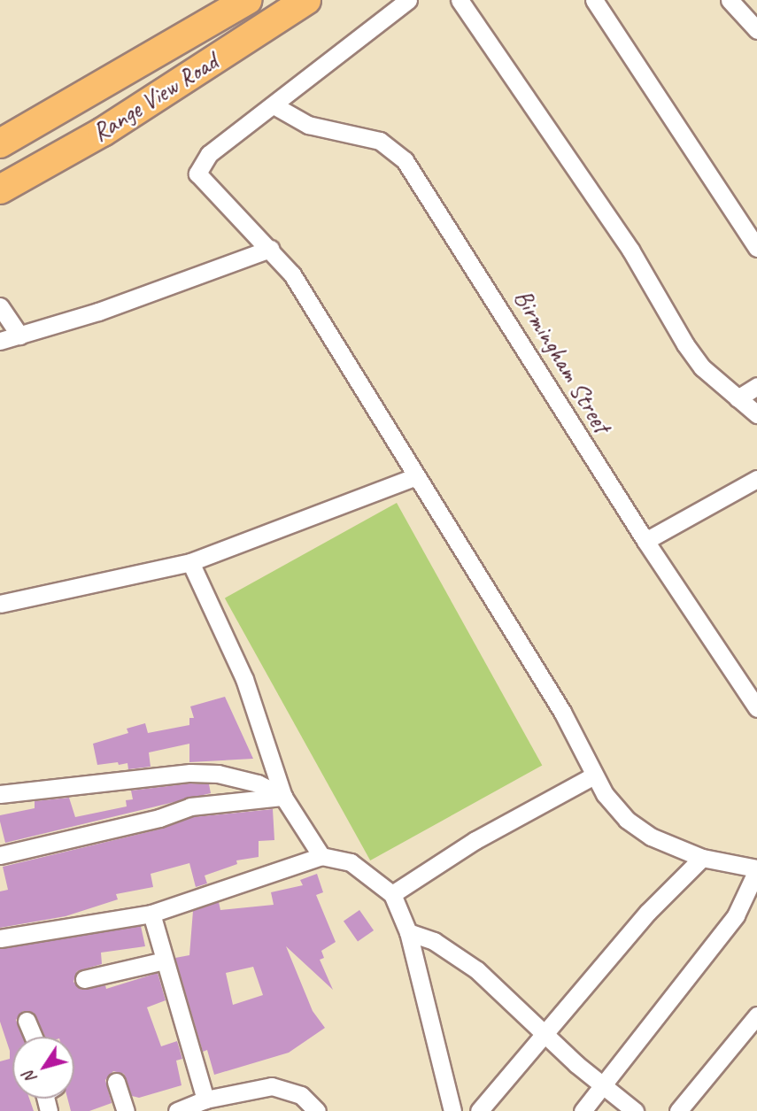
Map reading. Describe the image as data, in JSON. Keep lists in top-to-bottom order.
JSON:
{
  "streets": {
    "main road": ["Range View Road"],
    "street": ["Birmingham Street"]
  },
  "north": "bottom left"
}
